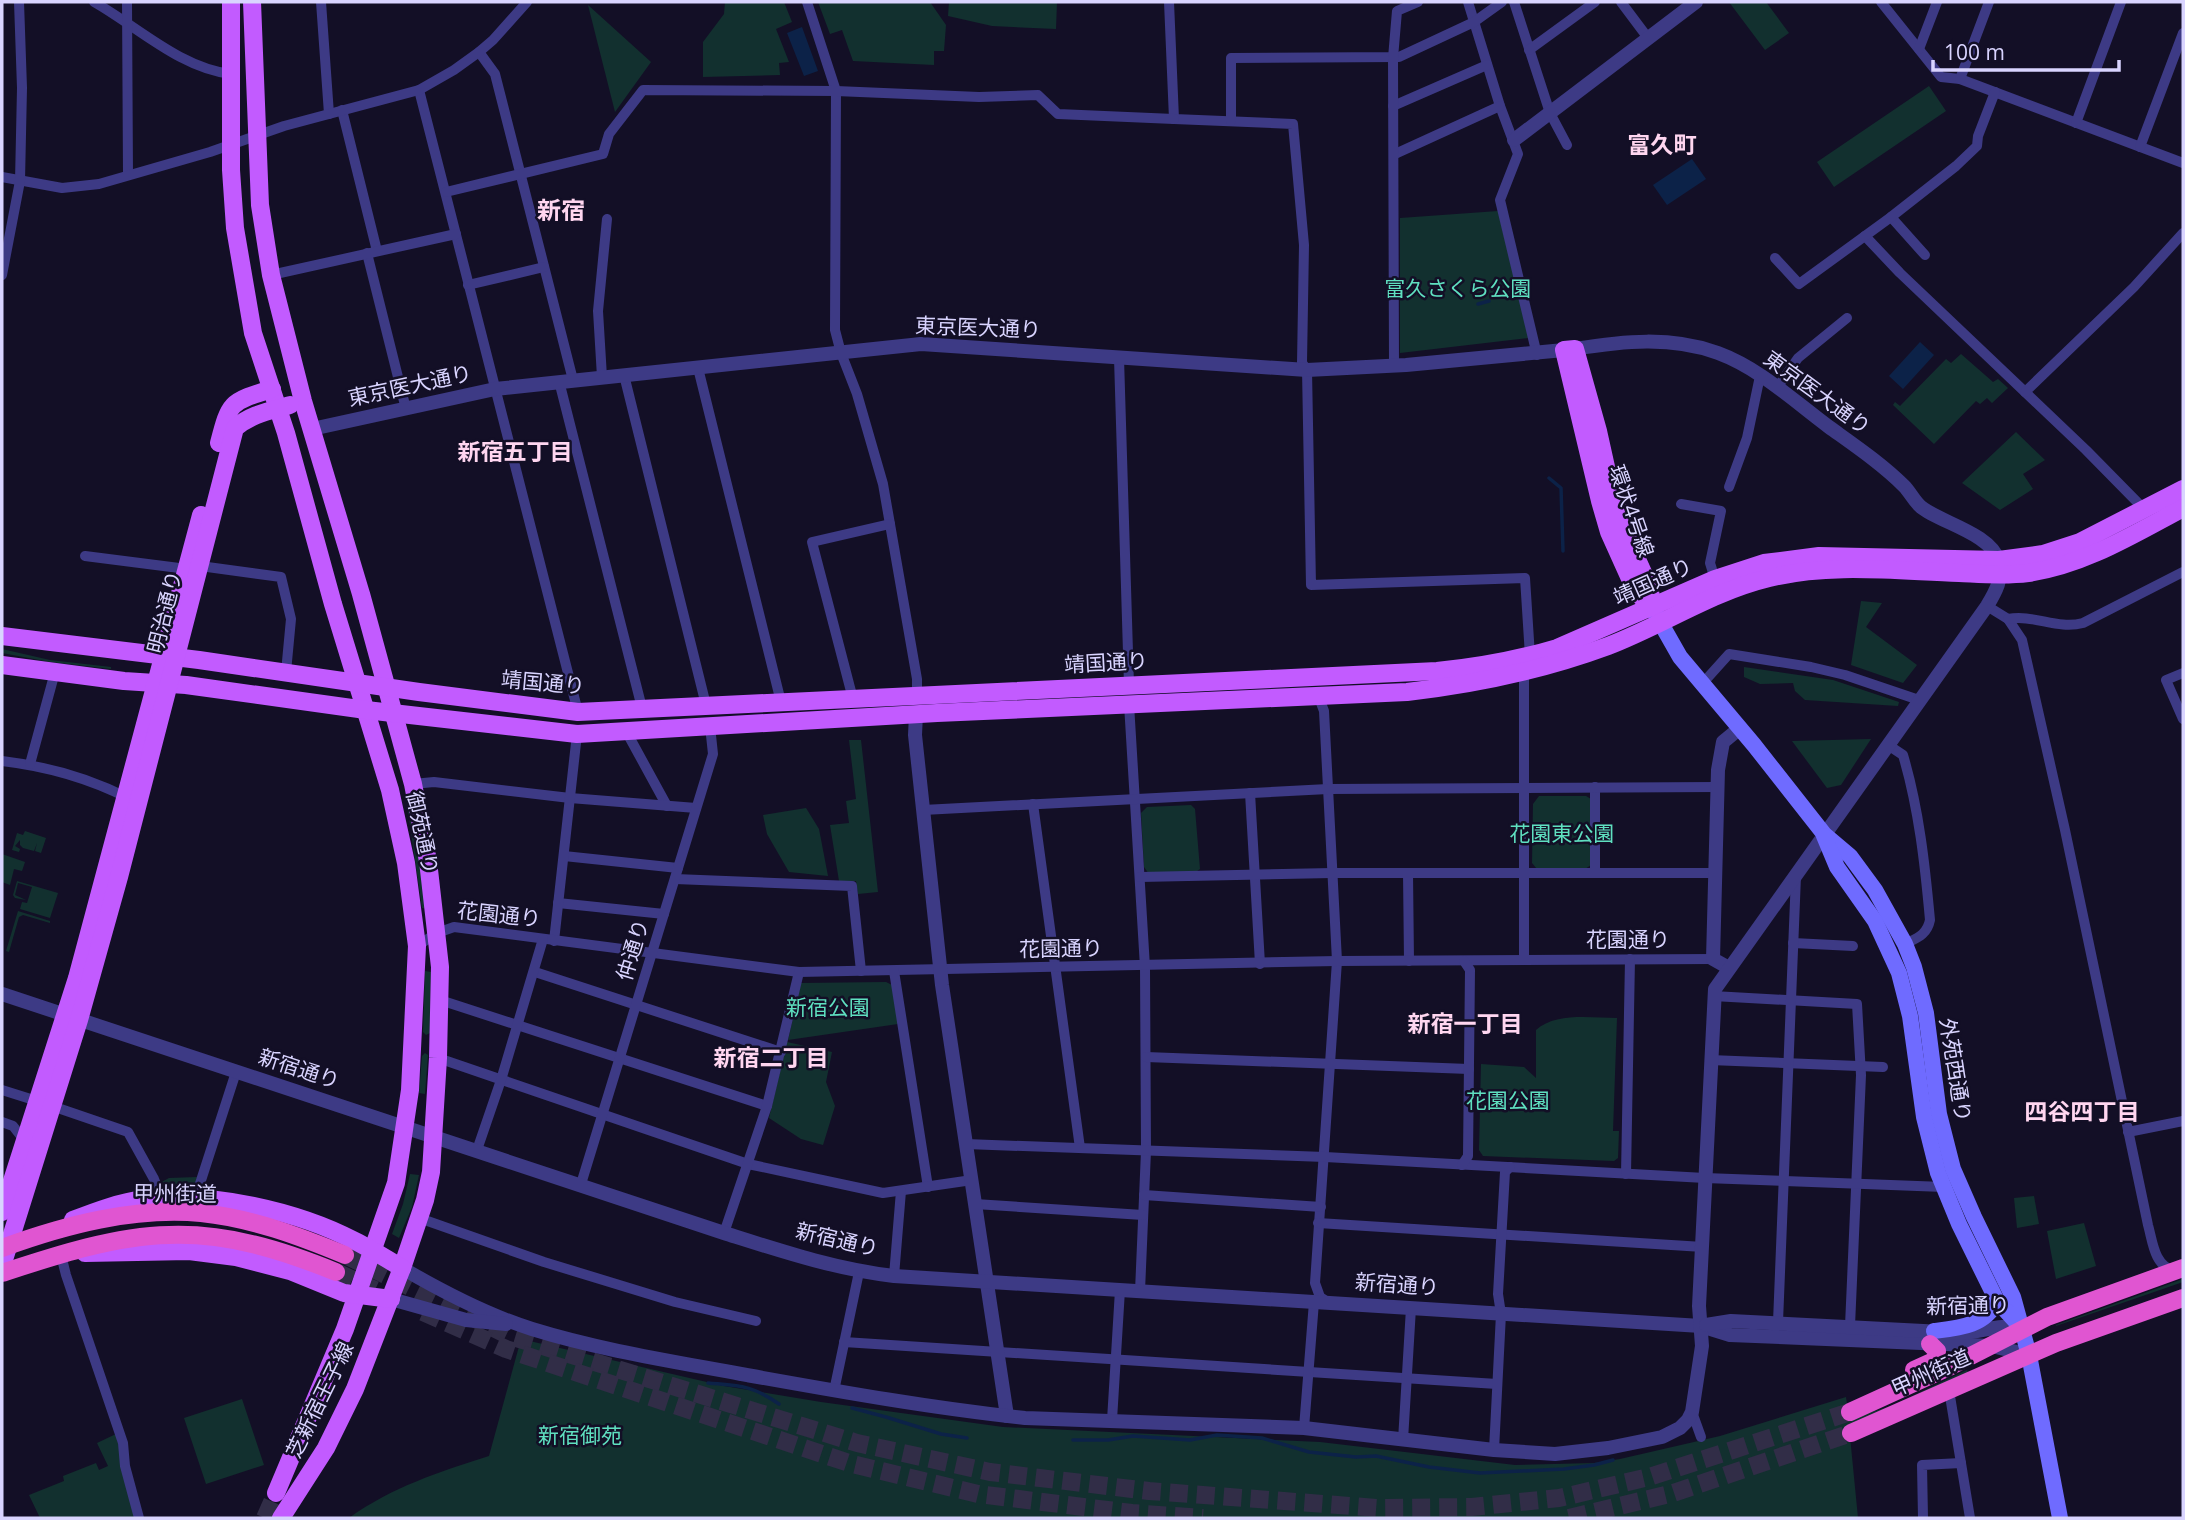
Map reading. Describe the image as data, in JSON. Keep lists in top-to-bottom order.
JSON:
{
  "streets": {
    "highway": ["新宿通り", "甲州街道"],
    "main road": [
      "環状4号線",
      "靖国通り",
      "明治通り",
      "御苑通り",
      "外苑西通り",
      "芝新宿王子線"
    ],
    "street": ["東京医大通り", "花園通り", "仲通り"]
  },
  "crossings": [
    ["東京医大通り", "環状4号線"],
    ["東京医大通り", "靖国通り"],
    ["東京医大通り", "御苑通り"],
    ["環状4号線", "靖国通り"],
    ["環状4号線", "外苑西通り"],
    ["靖国通り", "明治通り"],
    ["靖国通り", "御苑通り"],
    ["靖国通り", "仲通り"],
    ["靖国通り", "外苑西通り"],
    ["明治通り", "御苑通り"],
    ["明治通り", "新宿通り"],
    ["明治通り", "甲州街道"],
    ["御苑通り", "花園通り"],
    ["御苑通り", "新宿通り"],
    ["御苑通り", "芝新宿王子線"],
    ["花園通り", "仲通り"],
    ["仲通り", "新宿通り"],
    ["新宿通り", "外苑西通り"],
    ["新宿通り", "甲州街道"],
    ["外苑西通り", "甲州街道"]
  ],
  "districts": [
    "富久町",
    "新宿",
    "新宿五丁目",
    "新宿一丁目",
    "新宿二丁目",
    "四谷四丁目"
  ],
  "parks": [
    "富久さくら公園",
    "花園東公園",
    "新宿公園",
    "花園公園",
    "新宿御苑"
  ],
  "scale_bar": "100 m"
}
